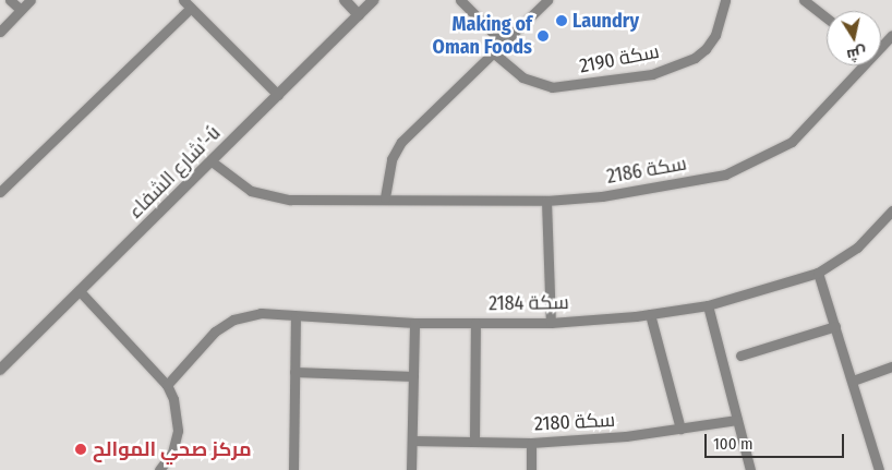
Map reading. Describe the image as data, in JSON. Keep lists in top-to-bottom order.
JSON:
{
  "streets": {
    "street": [
      "سكة 2190",
      "سكة 2186",
      "شارع الشفاء'-ú",
      "سكة 2184",
      "سكة 2180"
    ]
  },
  "crossings": [
    ["سكة 2186", "شارع الشفاء'-ú"]
  ],
  "places": ["Laundry", "Making of Oman Foods", "مركز صحي الموالح"],
  "scale_bar": "100 m",
  "north": "bottom"
}
